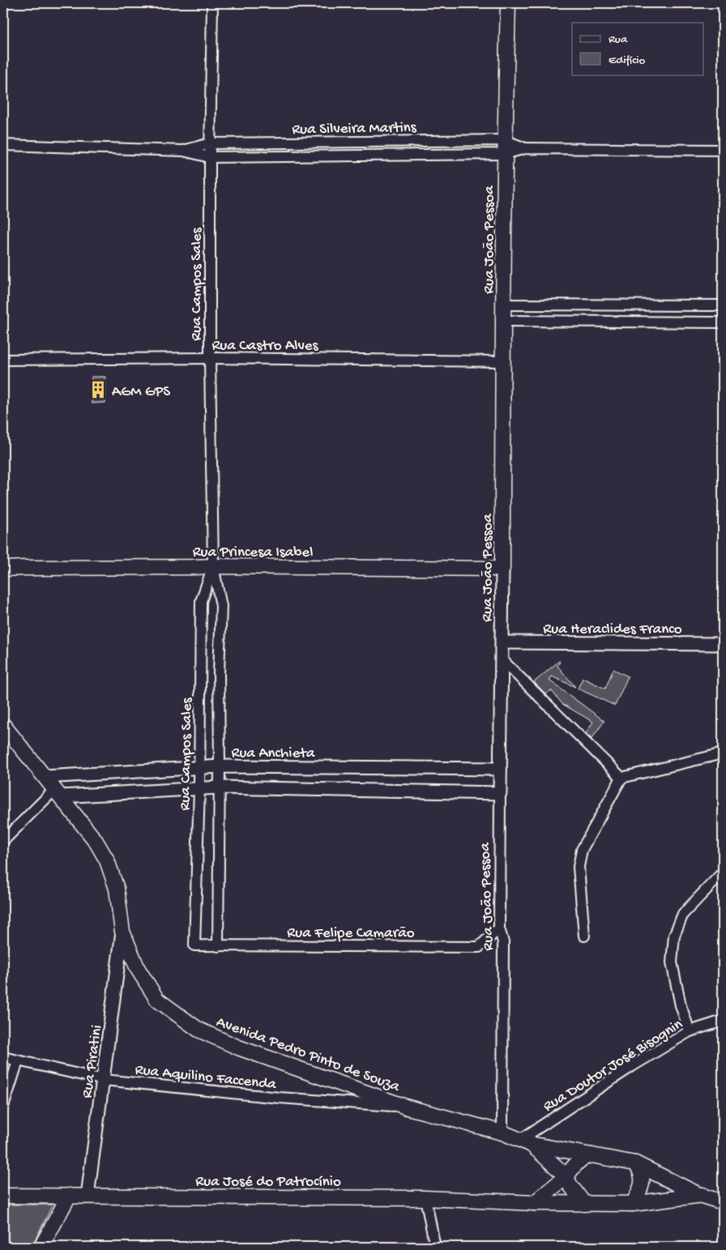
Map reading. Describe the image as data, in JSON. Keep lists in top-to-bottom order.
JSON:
{
  "streets": {
    "main road": [
      "Rua João Pessoa",
      "Rua Princesa Isabel",
      "Avenida Pedro Pinto de Souza",
      "Rua José do Patrocínio"
    ],
    "street": [
      "Rua Silveira Martins",
      "Rua Campos Sales",
      "Rua Castro Alves",
      "Rua Heraclides Franco",
      "Rua Anchieta",
      "Rua Felipe Camarão",
      "Rua Piratini",
      "Rua Doutor José Bisognin",
      "Rua Aquilino Faccenda"
    ]
  },
  "crossings": [
    ["Rua Silveira Martins", "Rua João Pessoa"],
    ["Rua Silveira Martins", "Rua Campos Sales"],
    ["Rua João Pessoa", "Rua Castro Alves"],
    ["Rua João Pessoa", "Rua Princesa Isabel"],
    ["Rua João Pessoa", "Rua Heraclides Franco"],
    ["Rua João Pessoa", "Rua Anchieta"],
    ["Rua João Pessoa", "Rua Felipe Camarão"],
    ["Rua João Pessoa", "Avenida Pedro Pinto de Souza"],
    ["Rua Campos Sales", "Rua Castro Alves"],
    ["Rua Campos Sales", "Rua Princesa Isabel"],
    ["Rua Campos Sales", "Rua Anchieta"],
    ["Rua Campos Sales", "Rua Felipe Camarão"],
    ["Rua Anchieta", "Avenida Pedro Pinto de Souza"],
    ["Avenida Pedro Pinto de Souza", "Rua Piratini"],
    ["Avenida Pedro Pinto de Souza", "Rua Doutor José Bisognin"],
    ["Avenida Pedro Pinto de Souza", "Rua Aquilino Faccenda"],
    ["Avenida Pedro Pinto de Souza", "Rua José do Patrocínio"],
    ["Rua Piratini", "Rua Aquilino Faccenda"],
    ["Rua Piratini", "Rua José do Patrocínio"]
  ],
  "places": {
    "building": ["AGM GPS"]
  },
  "legend": ["Rua", "Edifício"]
}
